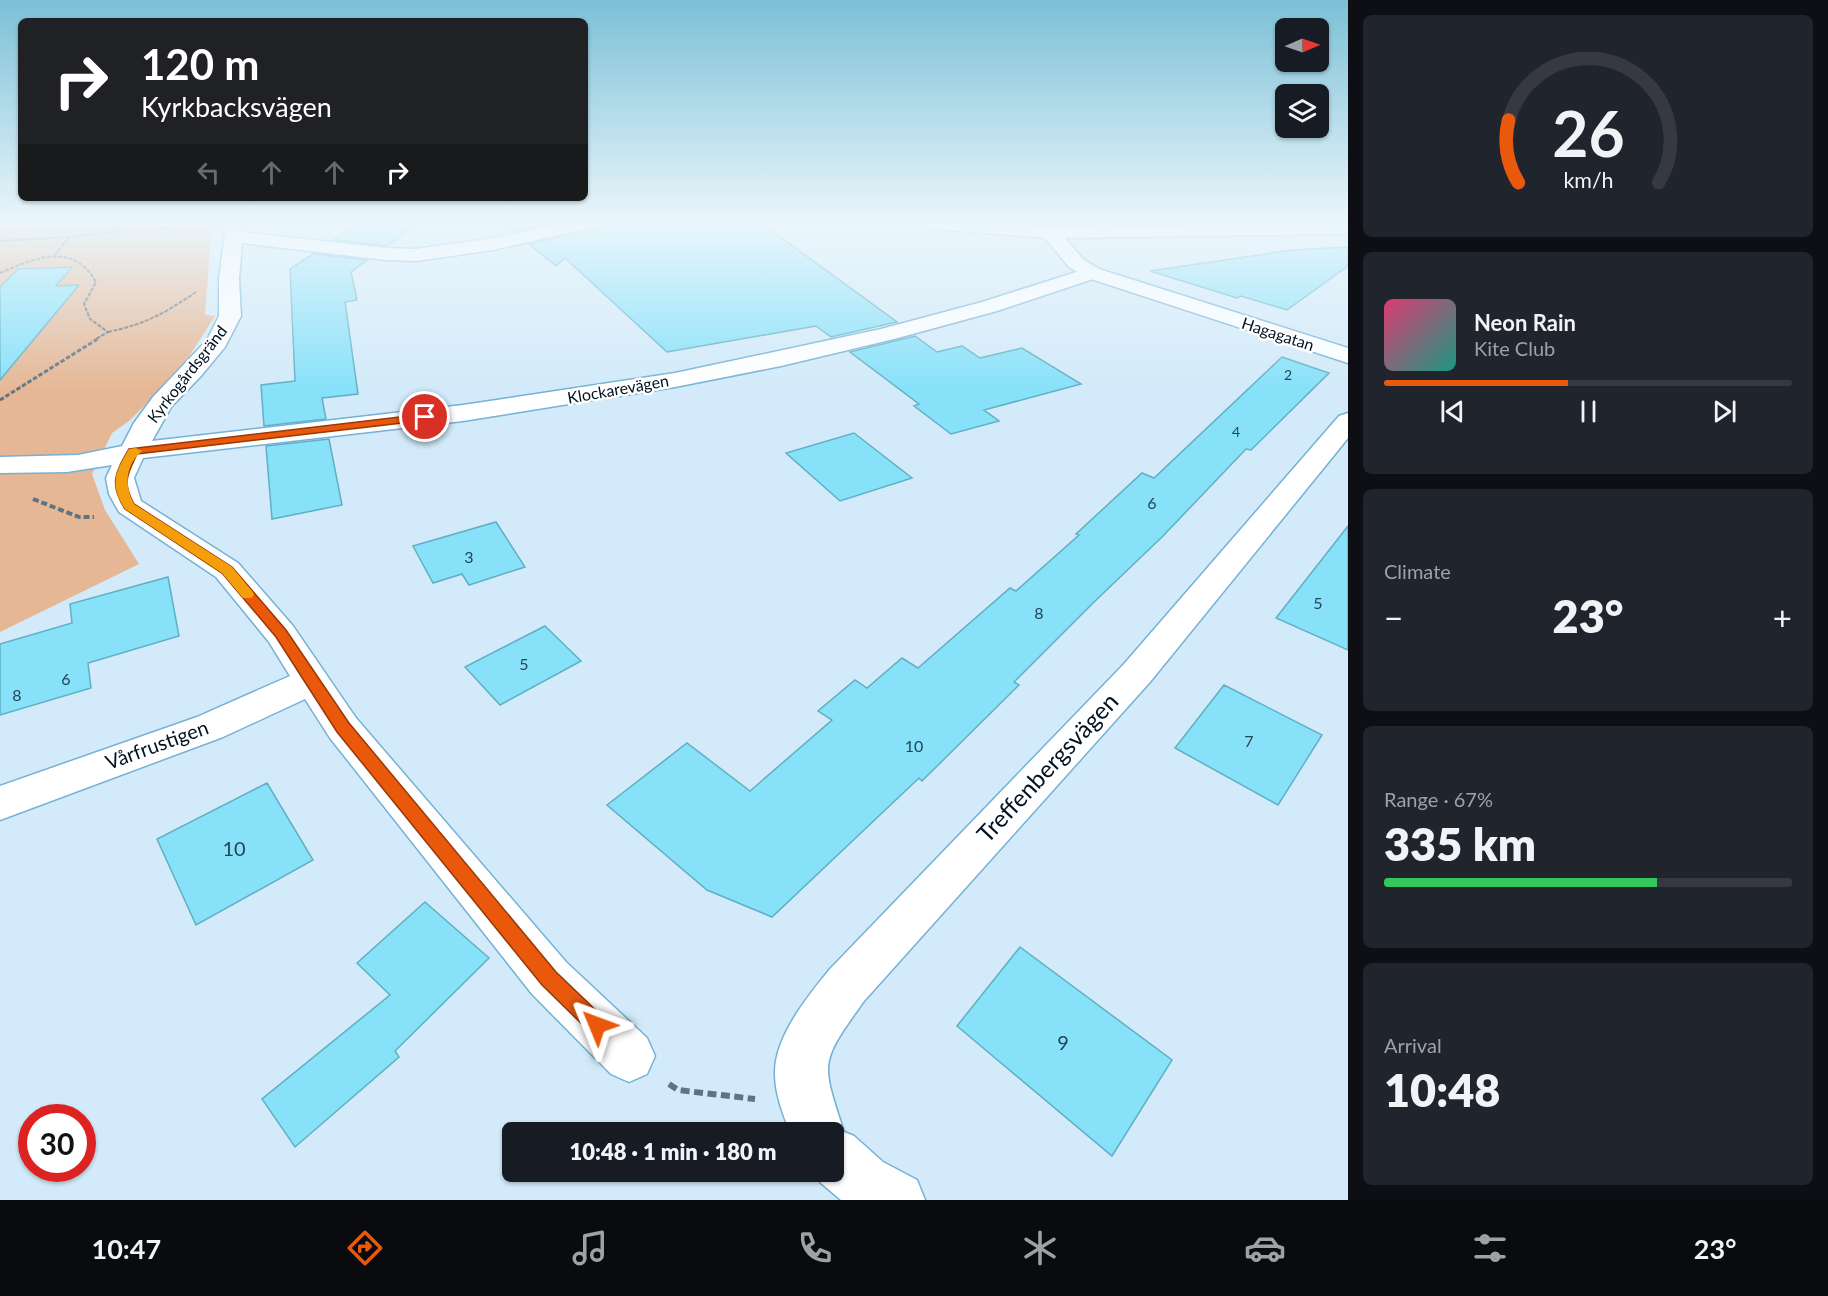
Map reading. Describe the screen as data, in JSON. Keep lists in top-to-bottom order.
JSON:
{
  "streets": {
    "street": [
      "Hagagatan",
      "Kyrkogårdsgränd",
      "Klockarevägen",
      "Vårfrustigen",
      "Treffenbergsvägen"
    ]
  },
  "crossings": [
    ["Kyrkogårdsgränd", "Klockarevägen"],
    ["Kyrkogårdsgränd", "Vårfrustigen"]
  ],
  "house_numbers": [
    "2",
    "4",
    "6",
    "3",
    "5",
    "8",
    "5",
    "6",
    "8",
    "7",
    "10",
    "10",
    "9"
  ],
  "north": "right",
  "page": {
    "turn": ["120 m", "Kyrkbacksvägen"],
    "song": ["Neon Rain", "Kite Club"],
    "tile": [
      "Climate",
      ["Range · 67%", "335 km"],
      ["Arrival", "10:48"]
    ],
    "heat": ["−", "23°", "+"],
    "limit": "30",
    "trip": "10:48 · 1 min · 180 m",
    "tabs": ["10:47", "23°"],
    "gauge": ["26", "km/h"]
  }
}
